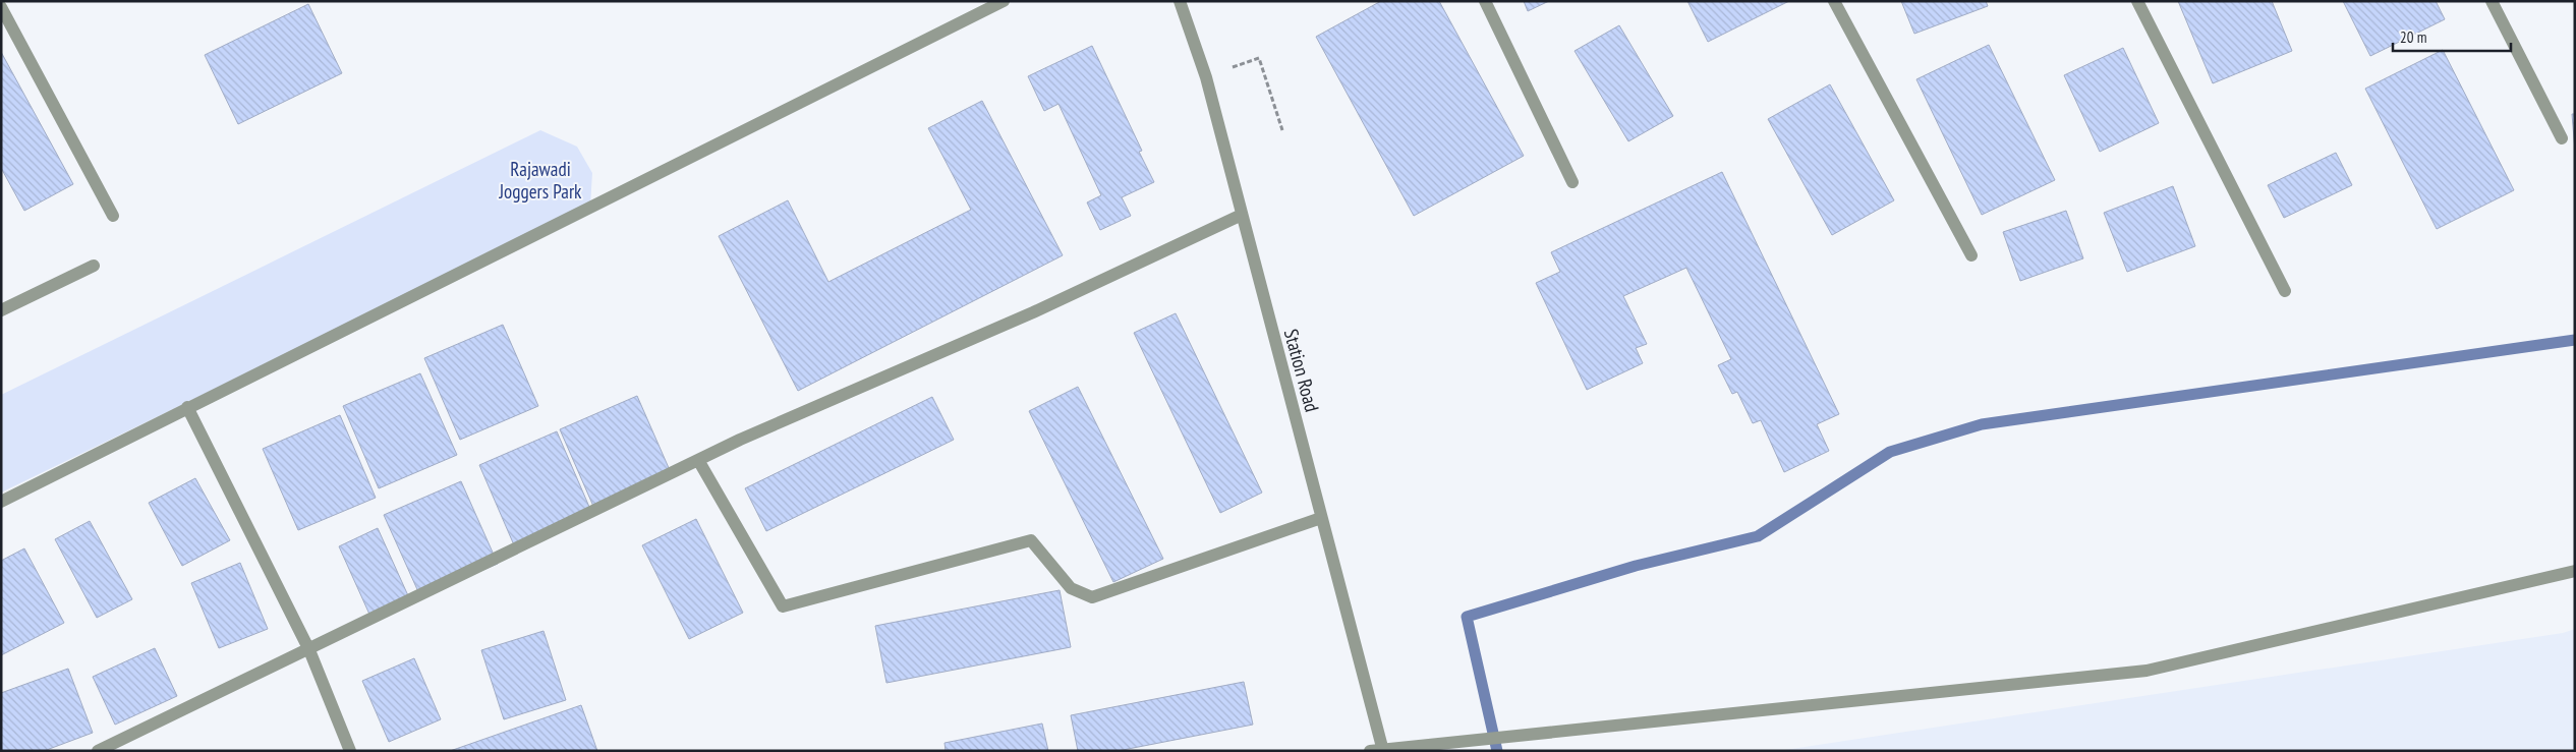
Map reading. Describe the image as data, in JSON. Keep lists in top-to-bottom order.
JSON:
{
  "streets": {
    "street": ["Station Road"]
  },
  "parks": ["Rajawadi Joggers Park"],
  "scale_bar": "20 m"
}
